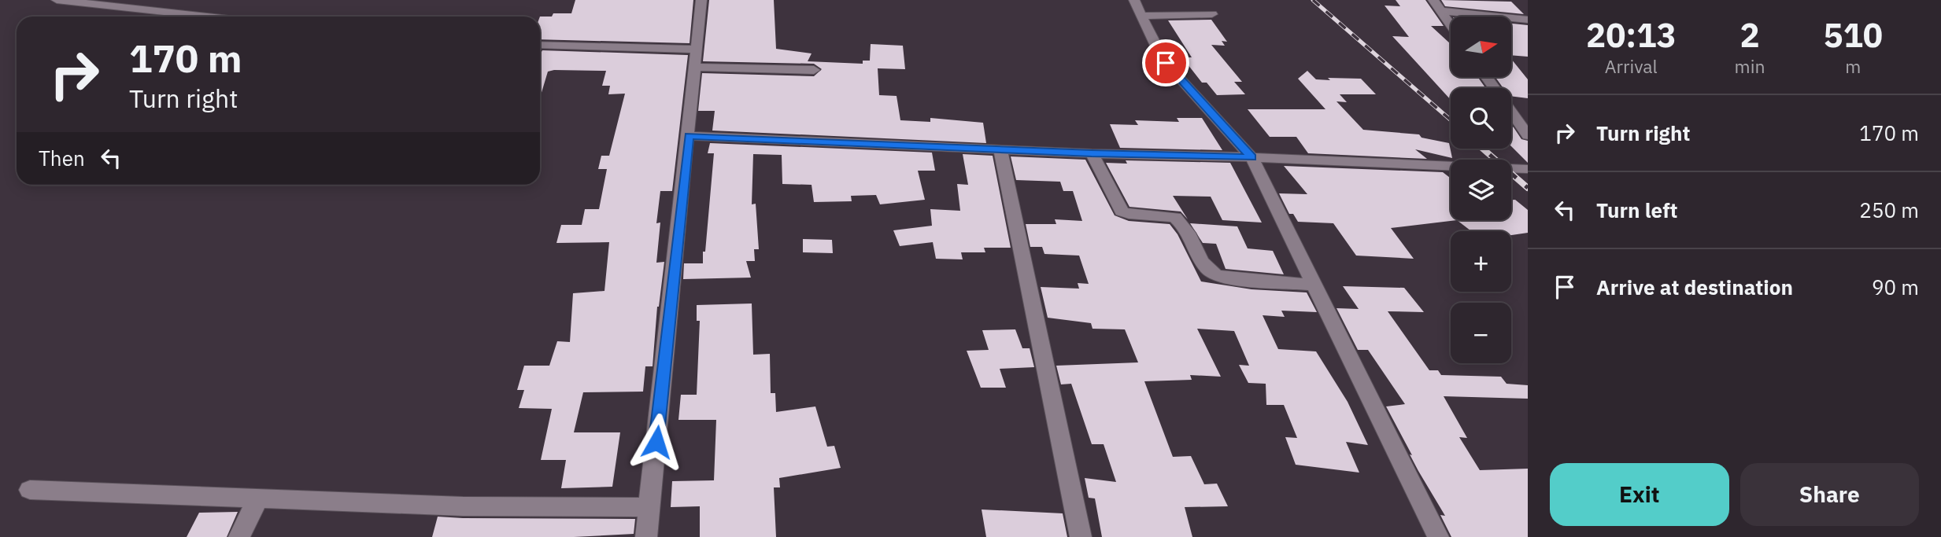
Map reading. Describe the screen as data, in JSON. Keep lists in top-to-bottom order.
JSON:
{
  "north": "right",
  "page": {
    "eta": [
      "20:13",
      "Arrival",
      "2",
      "min",
      "510",
      "m"
    ],
    "map_buttons": ["+", "−"],
    "turn": ["170 m", "Turn right"],
    "list": [
      {
        "name": "Turn right",
        "value": "170 m"
      },
      {
        "name": "Turn left",
        "value": "250 m"
      },
      {
        "name": "Arrive at destination",
        "value": "90 m"
      }
    ],
    "then": "Then",
    "buttons": ["Exit", "Share"]
  }
}
